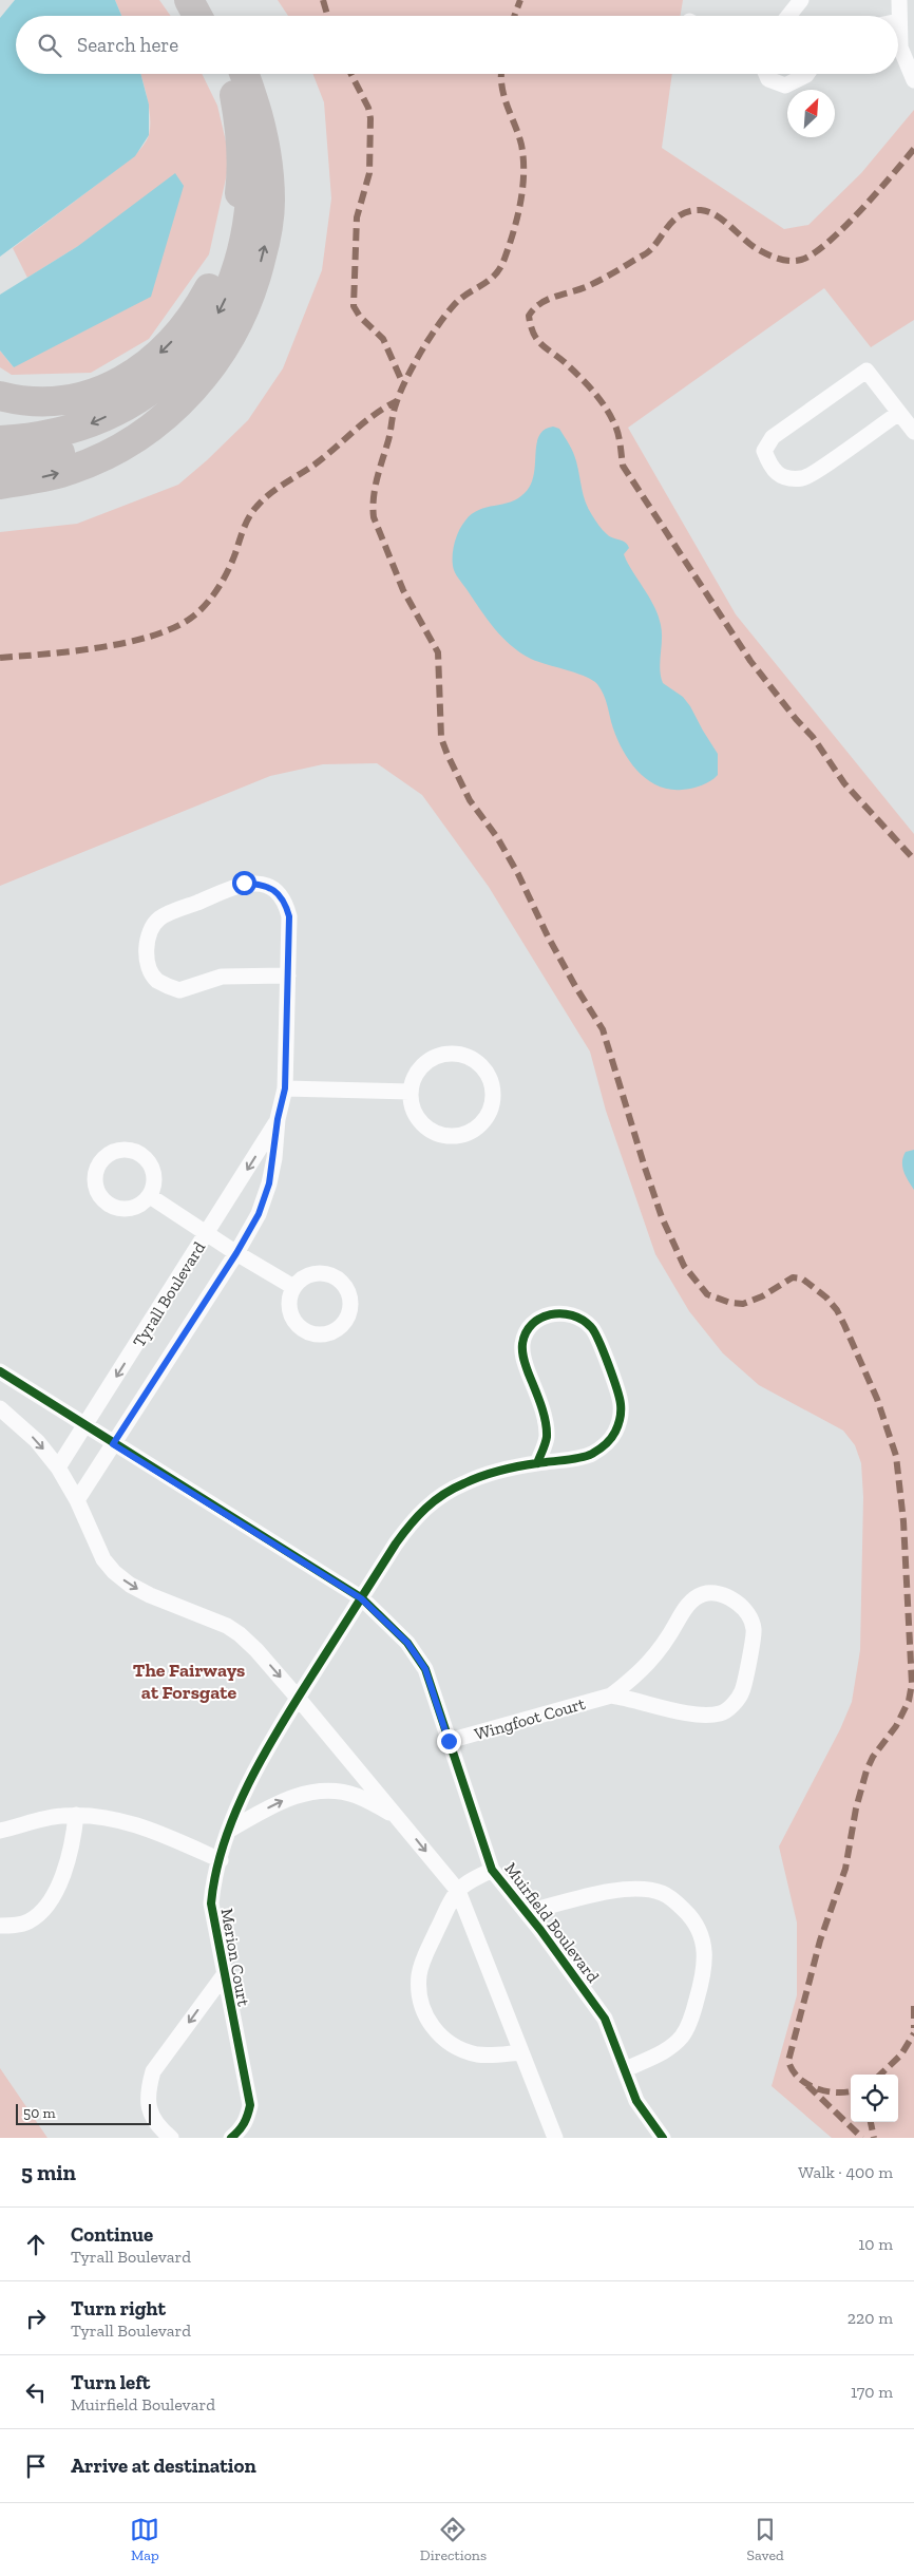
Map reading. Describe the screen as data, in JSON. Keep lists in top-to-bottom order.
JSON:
{
  "streets": {
    "street": [
      "Tyrall Boulevard",
      "Wingfoot Court",
      "Muirfield Boulevard",
      "Merion Court"
    ]
  },
  "crossings": [
    ["Tyrall Boulevard", "Muirfield Boulevard"],
    ["Wingfoot Court", "Muirfield Boulevard"],
    ["Muirfield Boulevard", "Merion Court"]
  ],
  "districts": ["The Fairways at Forsgate"],
  "scale_bar": "50 m",
  "north": "top right",
  "page": {
    "search": "Search here",
    "scale": "50 m",
    "heading": ["5 min", "Walk · 400 m"],
    "list": [
      ["Continue", "Tyrall Boulevard", "10 m"],
      ["Turn right", "Tyrall Boulevard", "220 m"],
      ["Turn left", "Muirfield Boulevard", "170 m"],
      "Arrive at destination"
    ],
    "nav": ["Map", "Directions", "Saved"]
  }
}
